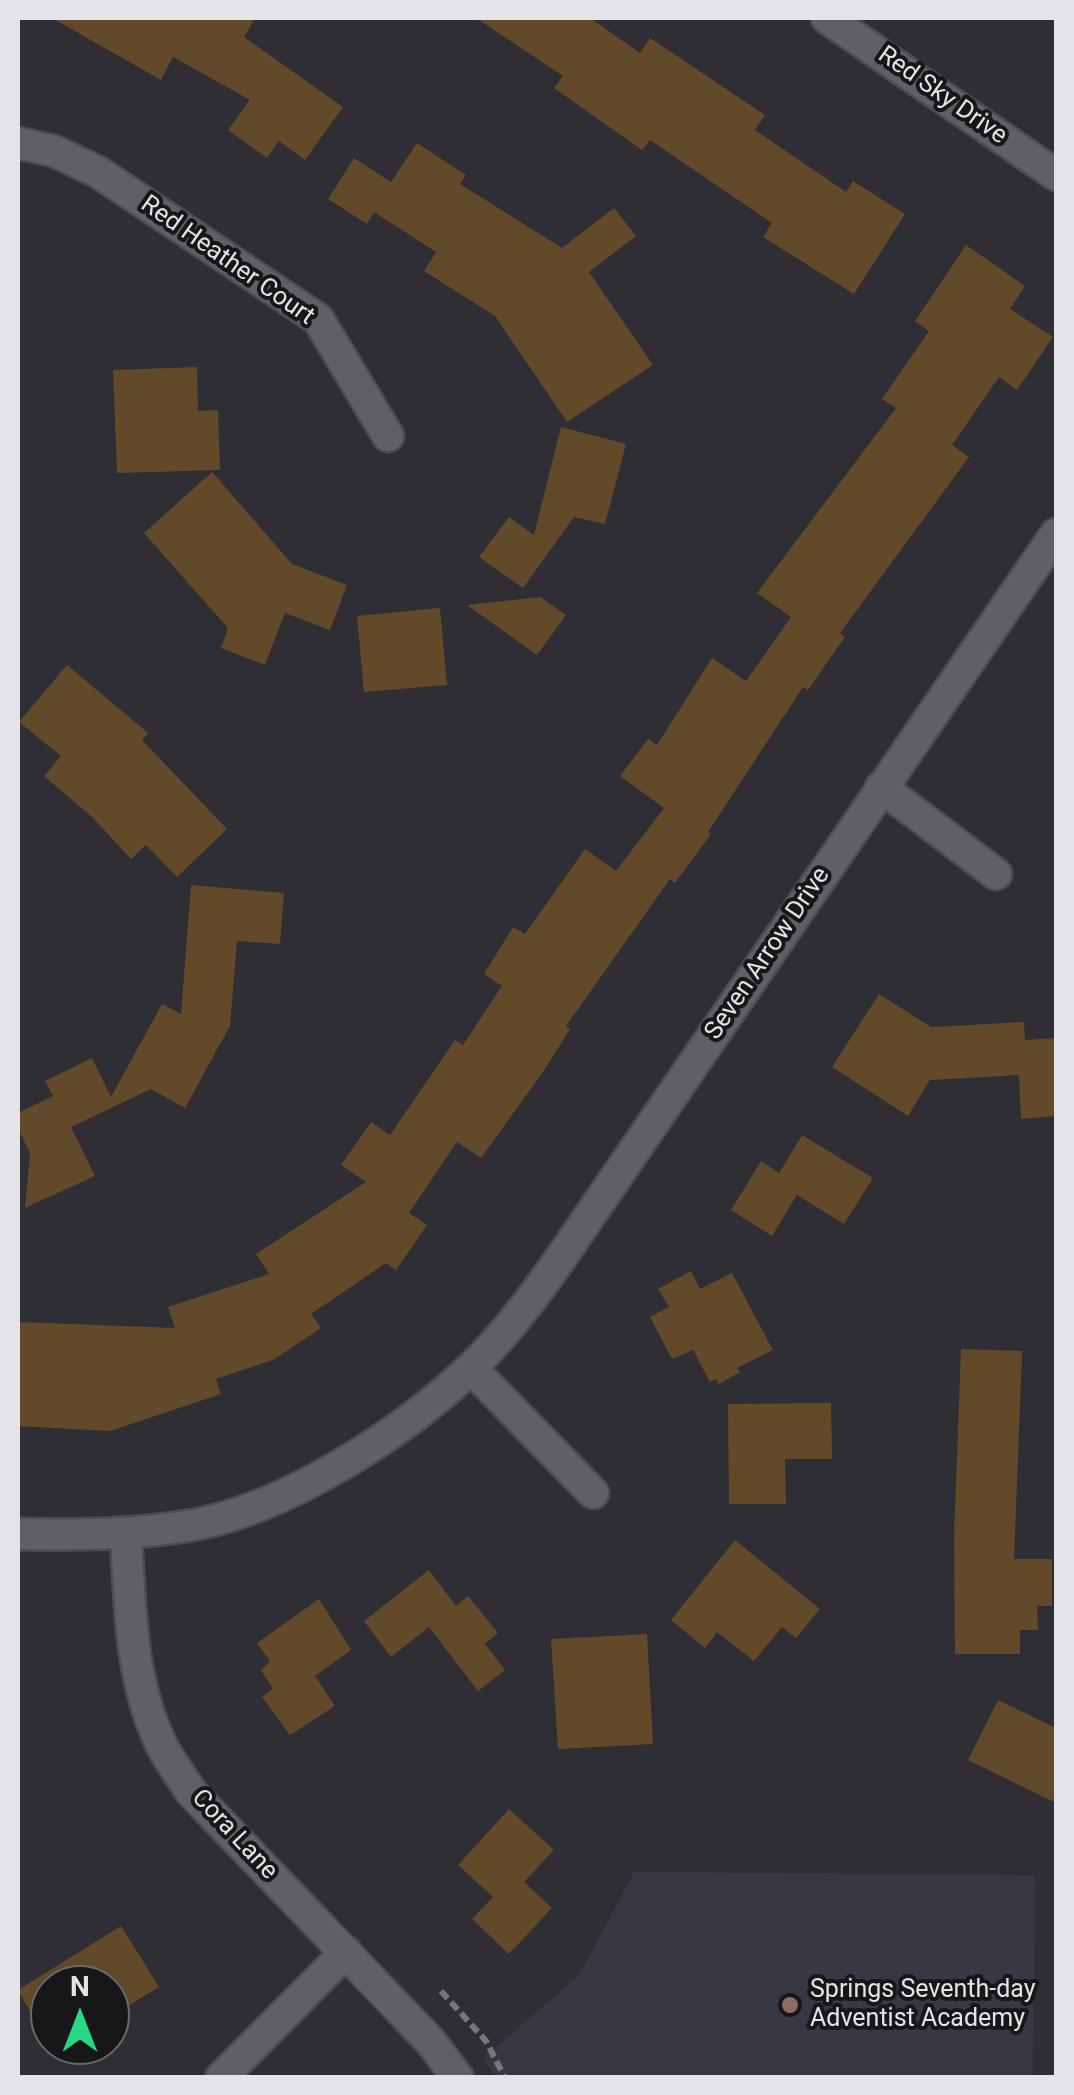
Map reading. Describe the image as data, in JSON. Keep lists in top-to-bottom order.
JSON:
{
  "streets": {
    "street": [
      "Red Sky Drive",
      "Red Heather Court",
      "Seven Arrow Drive",
      "Cora Lane"
    ]
  },
  "crossings": [
    ["Seven Arrow Drive", "Cora Lane"]
  ],
  "places": ["Springs Seventh-day Adventist Academy"],
  "north": "top"
}
